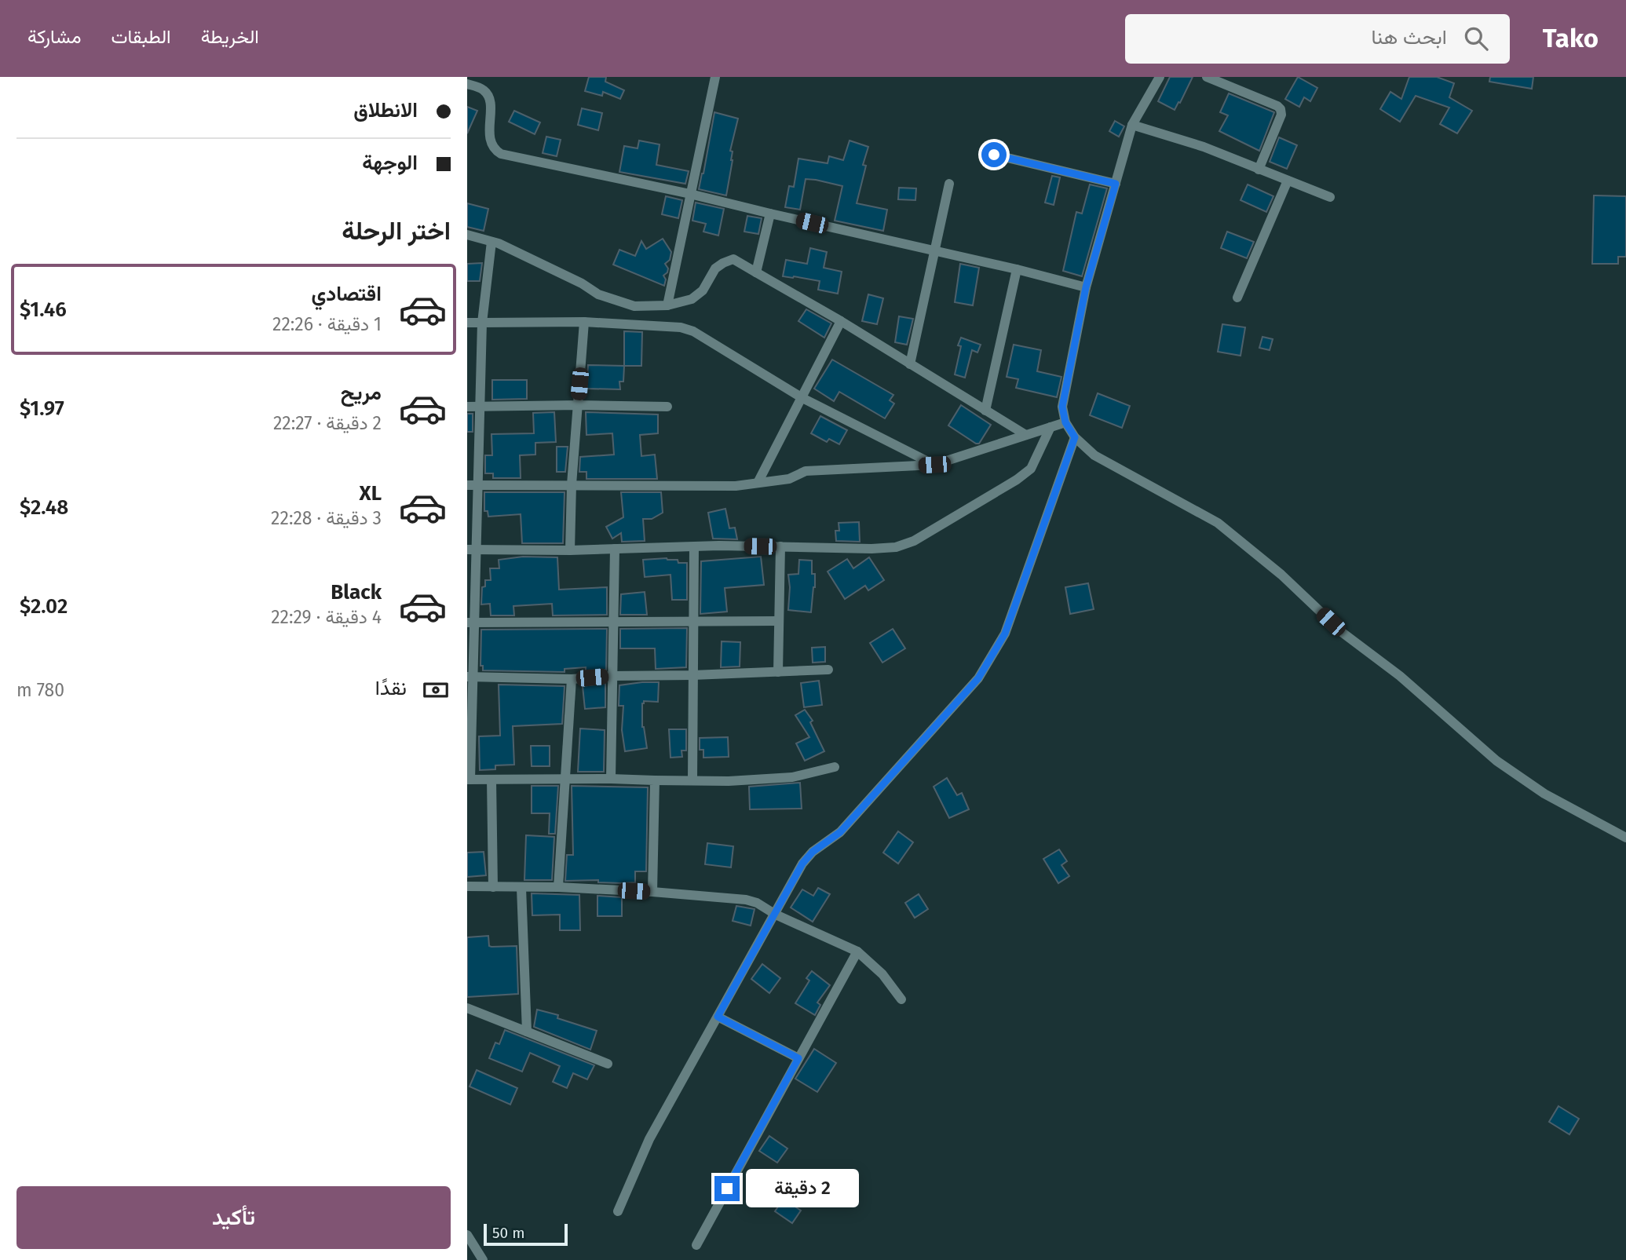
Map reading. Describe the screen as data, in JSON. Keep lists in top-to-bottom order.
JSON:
{
  "scale_bar": "50 m",
  "page": {
    "header": "Tako",
    "search": "ابحث هنا",
    "nav": ["الخريطة", "الطبقات", "مشاركة"],
    "banner": ["الانطلاق", "الوجهة"],
    "heading": "اختر الرحلة",
    "list": [
      {
        "name": "اقتصادي",
        "note": "1 دقيقة · 22:26",
        "value": "$1.46"
      },
      {
        "name": "مريح",
        "note": "2 دقيقة · 22:27",
        "value": "$1.97"
      },
      {
        "name": "XL",
        "note": "3 دقيقة · 22:28",
        "value": "$2.48"
      },
      {
        "name": "Black",
        "note": "4 دقيقة · 22:29",
        "value": "$2.02"
      }
    ],
    "pay": ["نقدًا", "780 m"],
    "bubble": "2 دقيقة",
    "buttons": "تأكيد",
    "scale": "50 m"
  }
}
